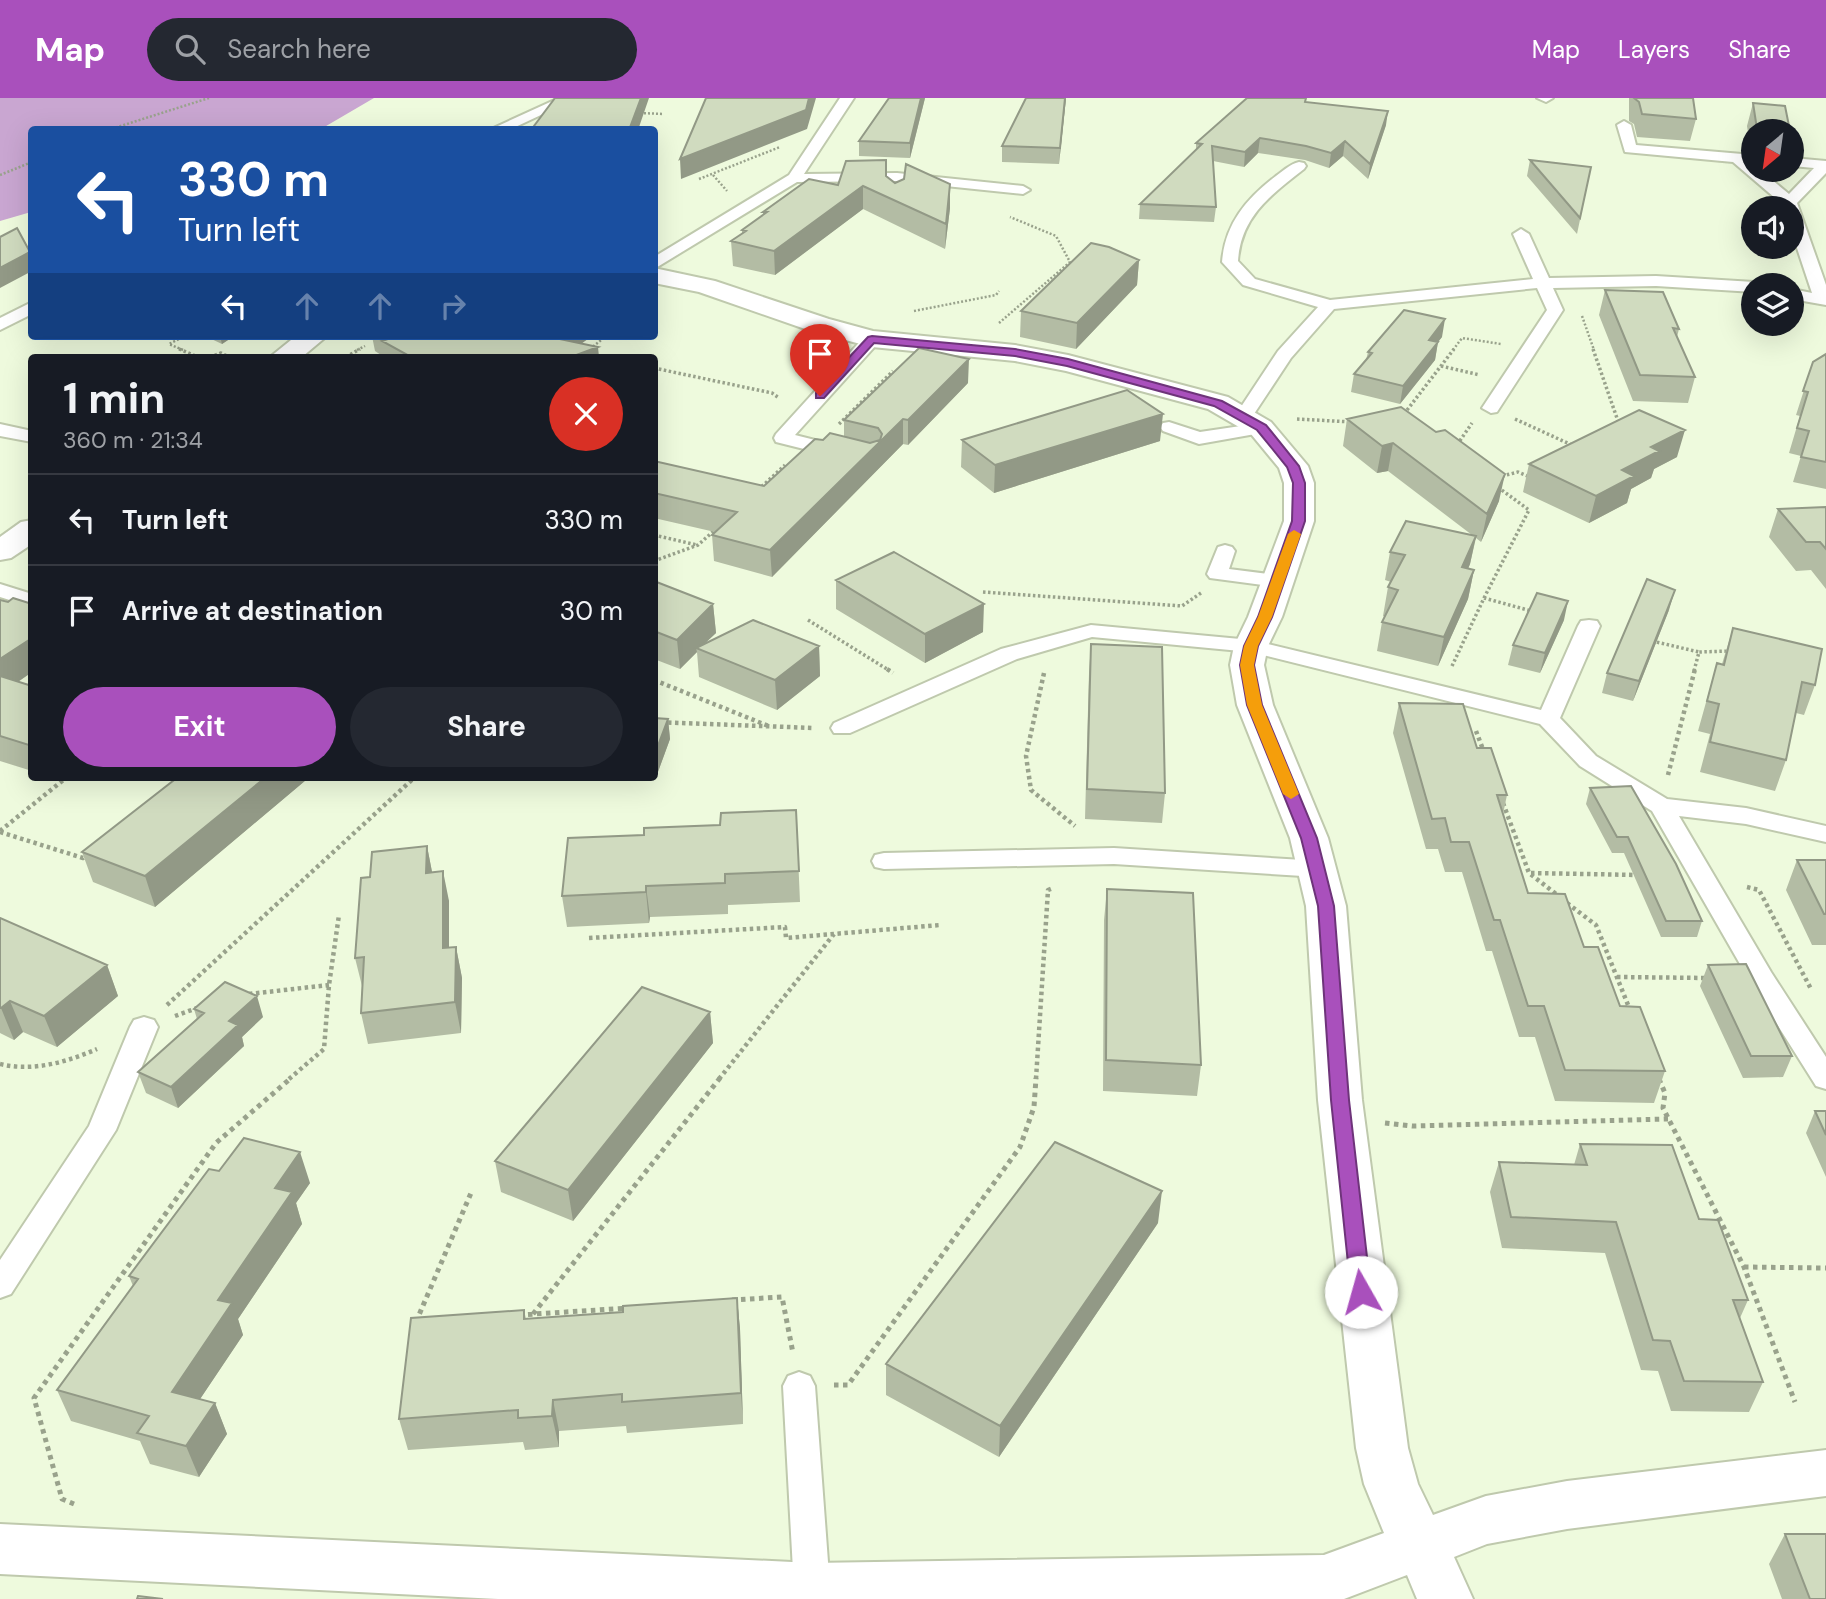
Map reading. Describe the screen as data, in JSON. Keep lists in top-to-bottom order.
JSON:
{
  "north": "bottom left",
  "page": {
    "header": "Map",
    "search": "Search here",
    "nav": ["Map", "Layers", "Share"],
    "turn": ["330 m", "Turn left"],
    "heading": ["1 min", "360 m · 21:34"],
    "list": [
      {
        "name": "Turn left",
        "value": "330 m"
      },
      {
        "name": "Arrive at destination",
        "value": "30 m"
      }
    ],
    "buttons": ["Exit", "Share"]
  }
}
